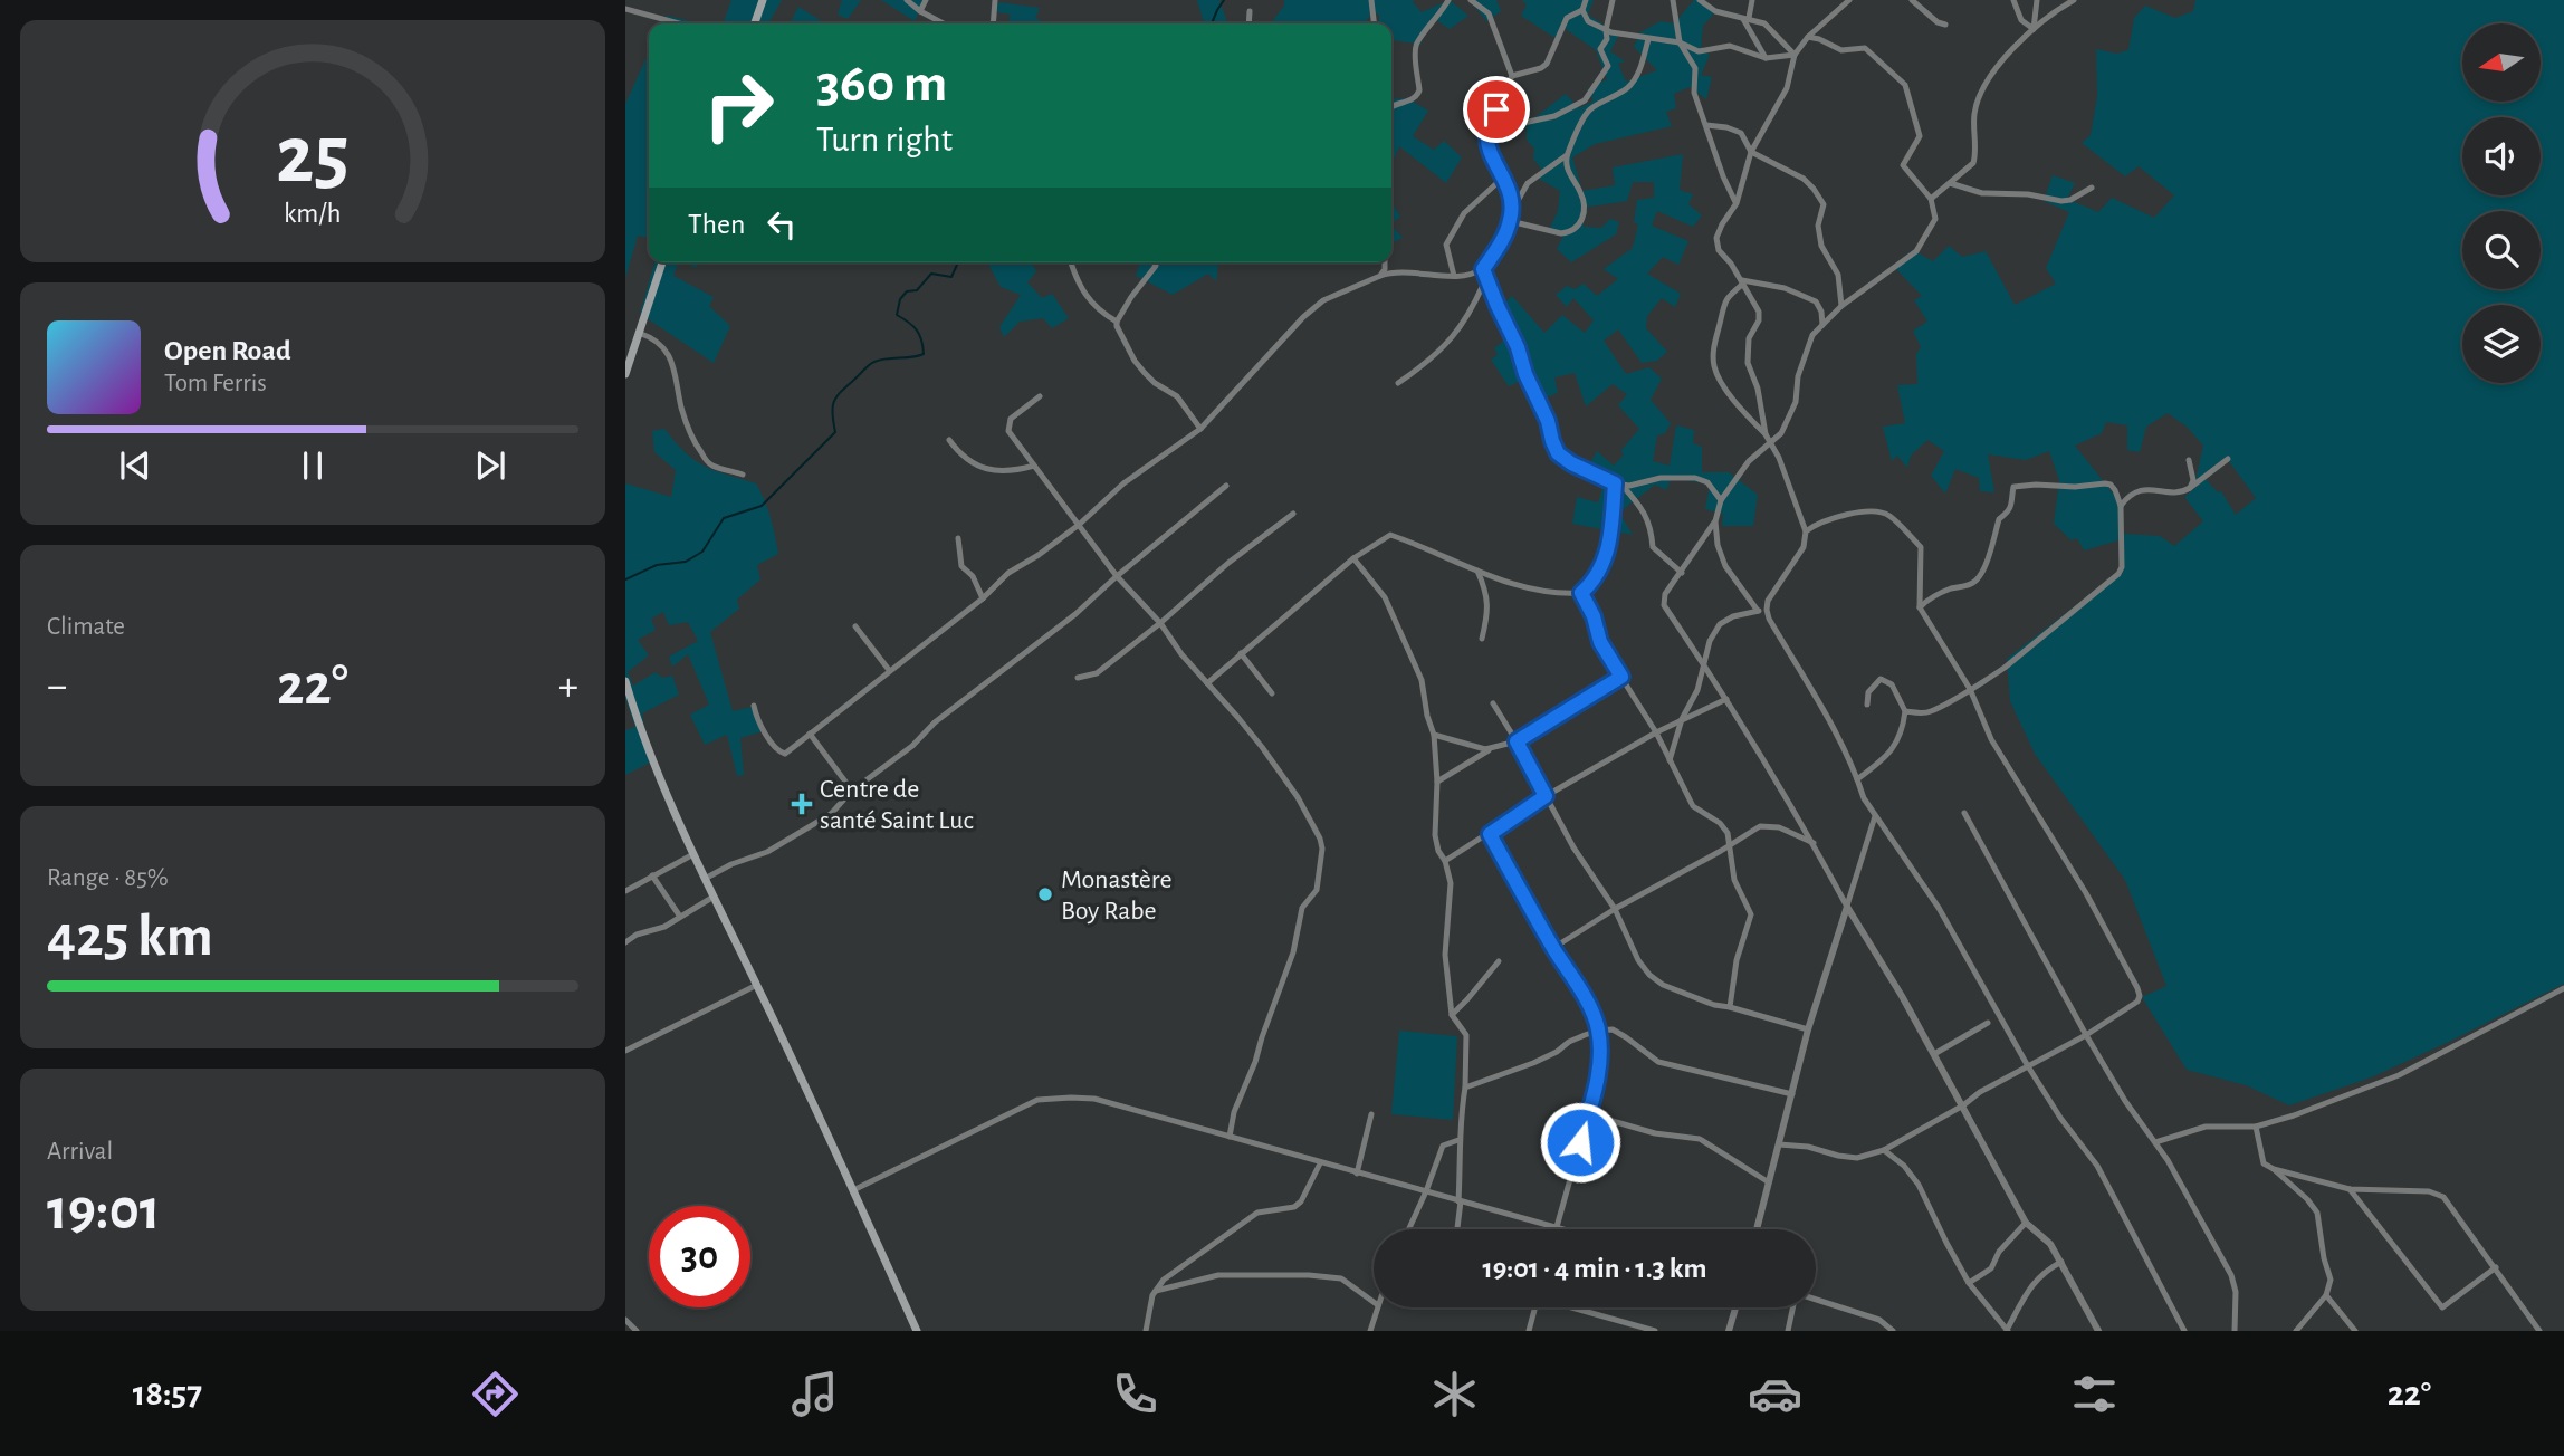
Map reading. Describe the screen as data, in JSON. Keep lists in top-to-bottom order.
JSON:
{
  "places": {
    "health": ["Centre de santé Saint Luc"],
    "other": ["Monastère Boy Rabe"]
  },
  "north": "left",
  "page": {
    "turn": ["360 m", "Turn right"],
    "then": "Then",
    "song": ["Open Road", "Tom Ferris"],
    "tile": [
      "Climate",
      ["Range · 85%", "425 km"],
      ["Arrival", "19:01"]
    ],
    "heat": ["−", "22°", "+"],
    "limit": "30",
    "trip": "19:01 · 4 min · 1.3 km",
    "tabs": ["18:57", "22°"],
    "gauge": ["25", "km/h"]
  }
}
